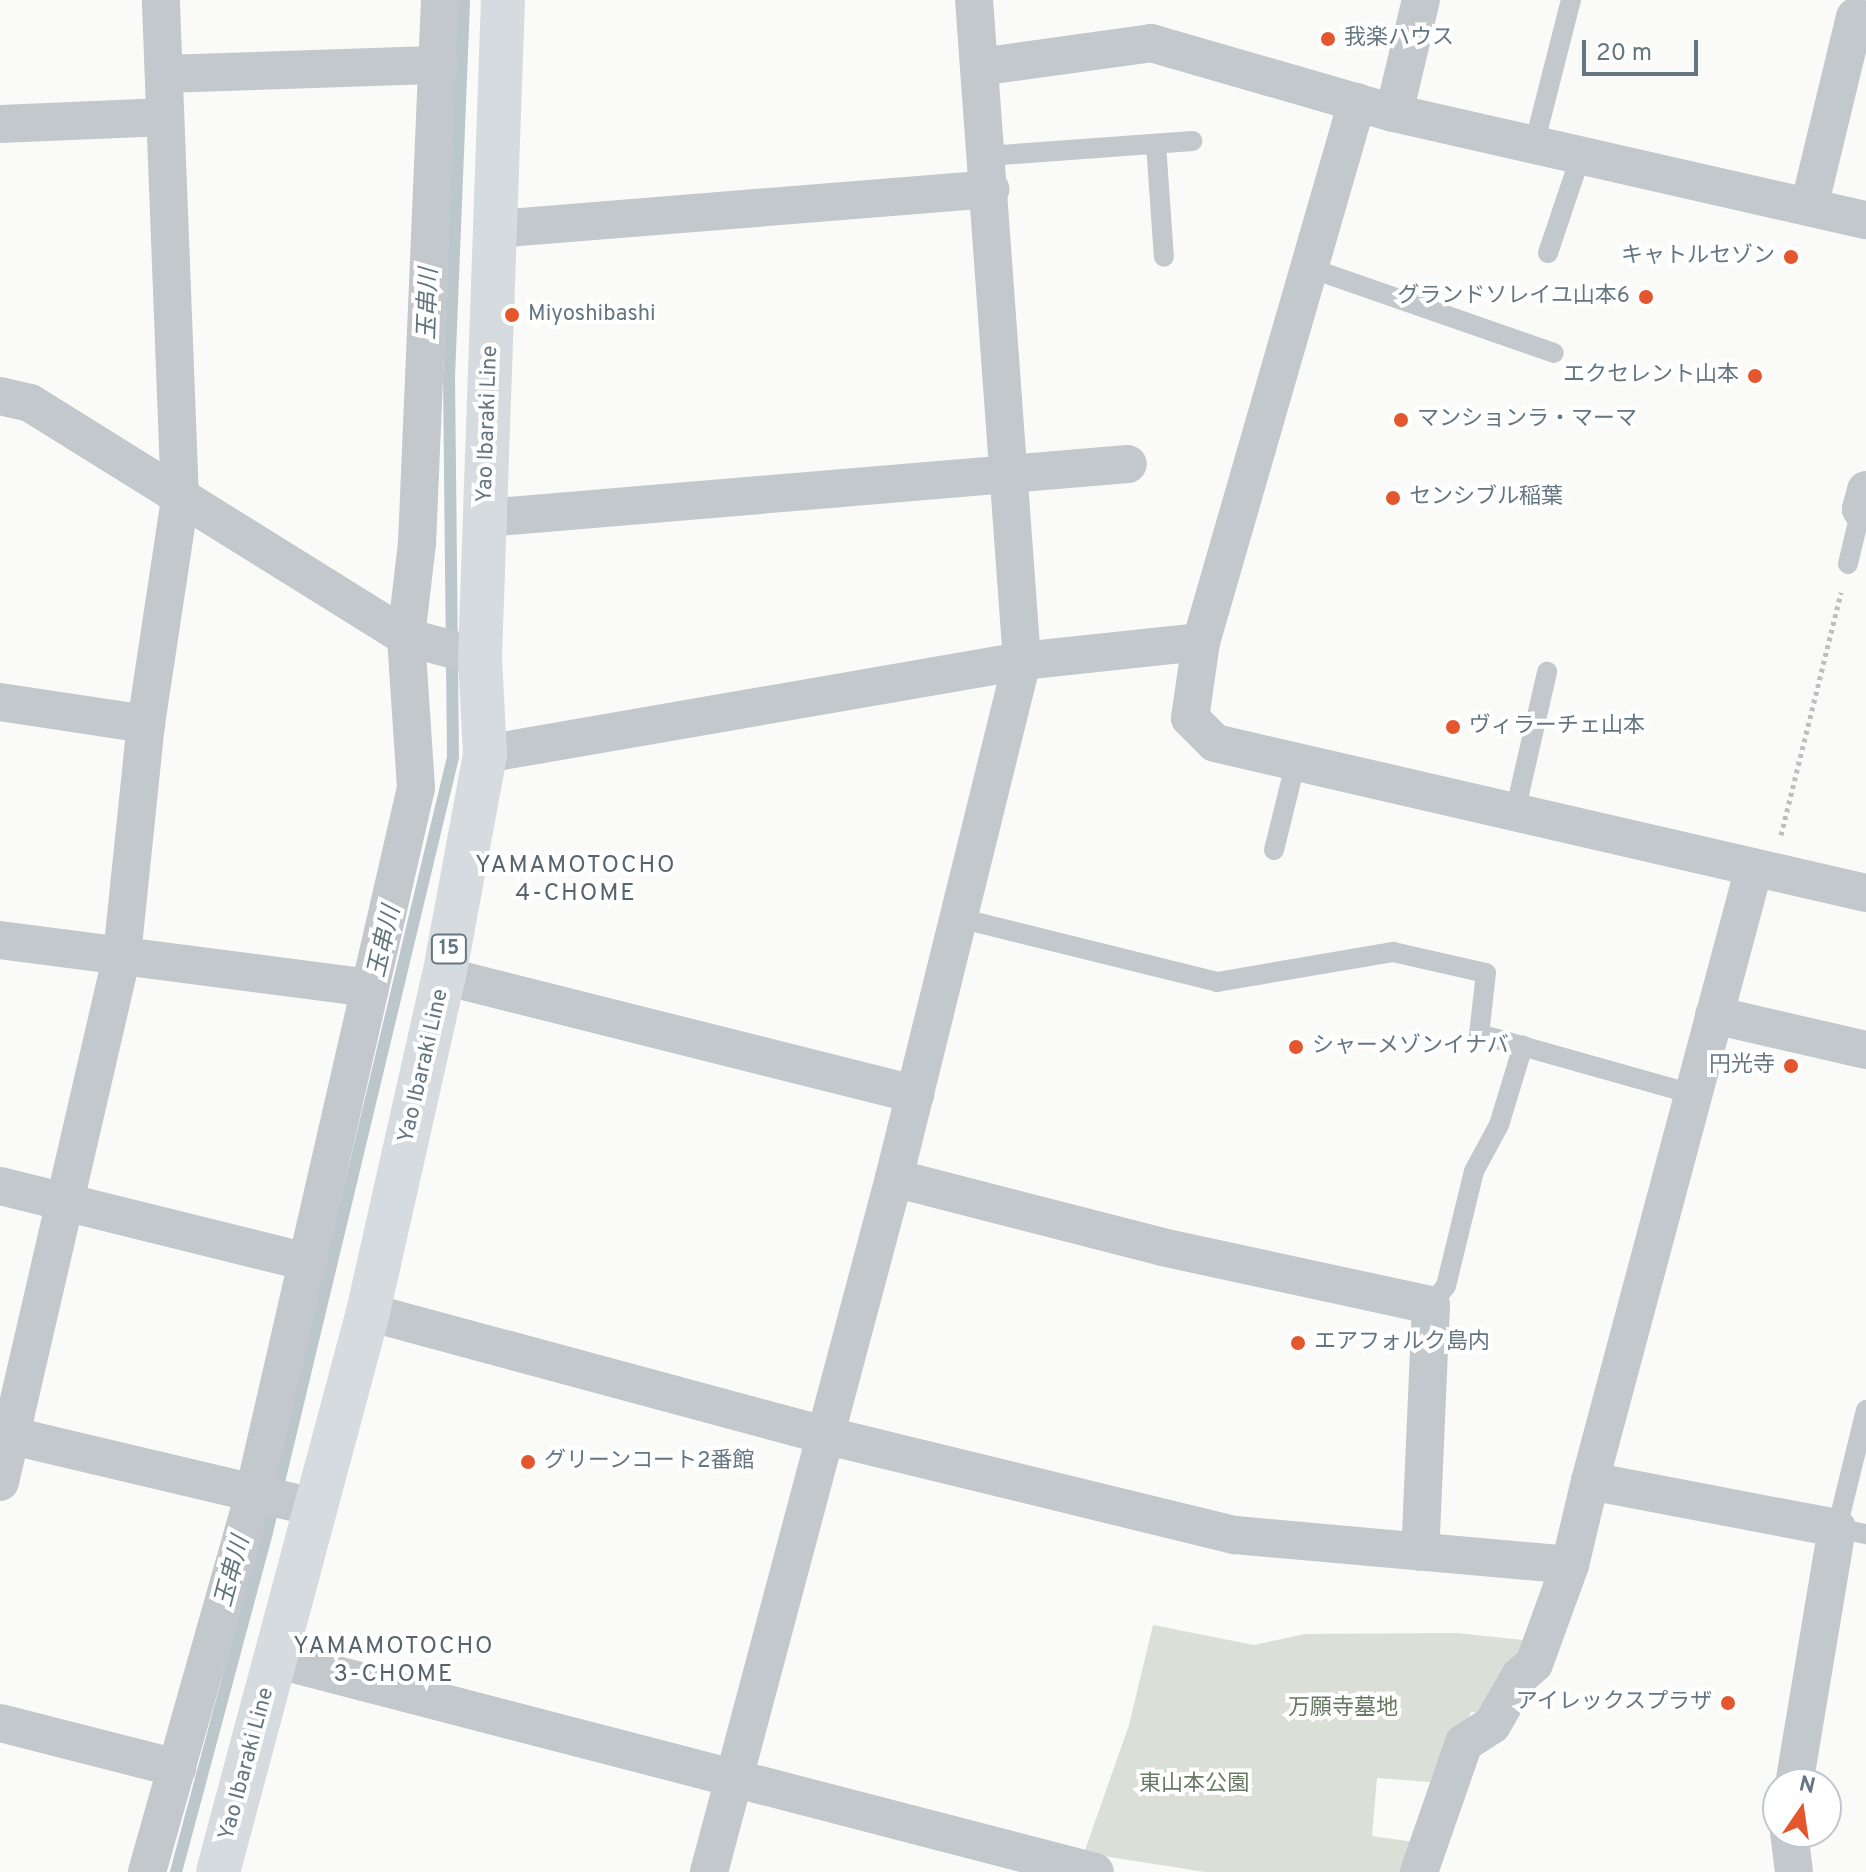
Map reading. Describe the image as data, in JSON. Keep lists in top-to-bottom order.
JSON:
{
  "streets": {
    "main road": ["Yao Ibaraki Line", "15"]
  },
  "districts": ["YAMAMOTOCHO 4-CHOME", "YAMAMOTOCHO 3-CHOME"],
  "water": ["玉串川"],
  "parks": ["万願寺墓地", "東山本公園"],
  "places": [
    "我楽ハウス",
    "キャトルセゾン",
    "グランドソレイユ山本6",
    "Miyoshibashi",
    "エクセレント山本",
    "マンションラ・マーマ",
    "センシブル稲葉",
    "ヴィラーチェ山本",
    "シャーメゾンイナバ",
    "円光寺",
    "エアフォルク島内",
    "グリーンコート2番館",
    "アイレックスプラザ"
  ],
  "scale_bar": "20 m",
  "north": "top"
}
